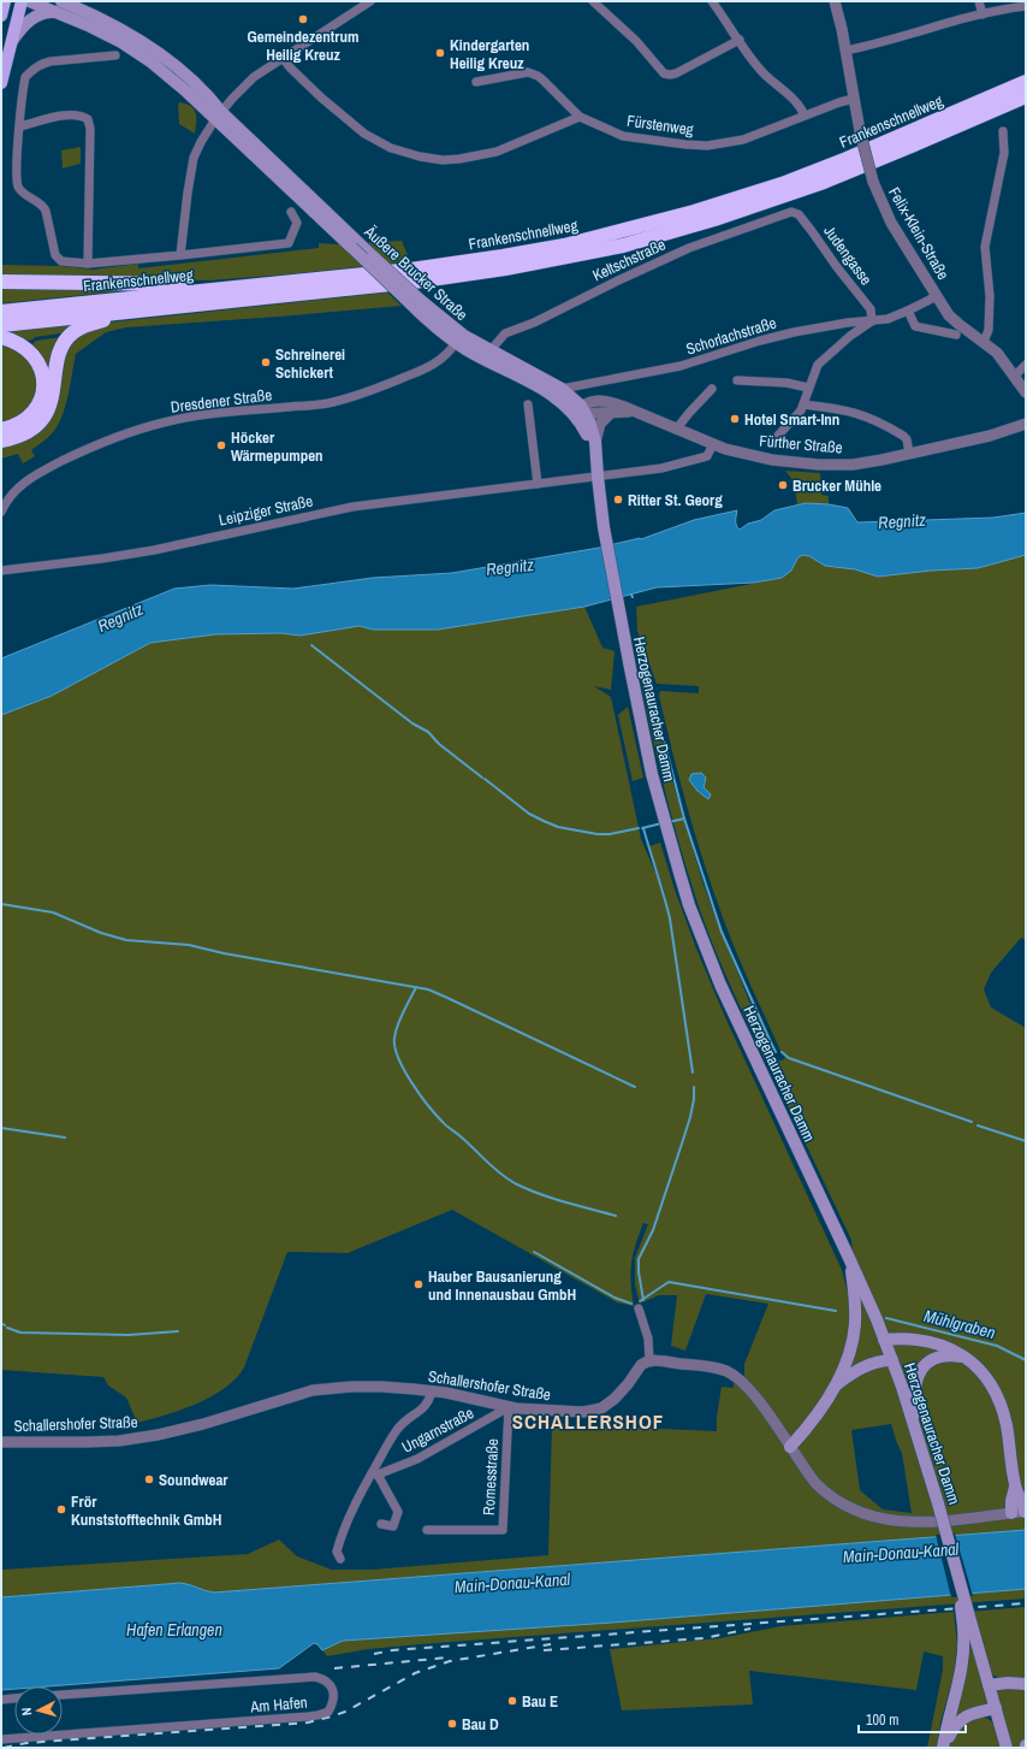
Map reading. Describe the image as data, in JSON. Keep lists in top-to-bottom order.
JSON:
{
  "streets": {
    "highway": ["Frankenschnellweg"],
    "main road": ["Äußere Brucker Straße", "Herzogenauracher Damm"],
    "street": [
      "Fürstenweg",
      "Felix-Klein-Straße",
      "Judengasse",
      "Keltschstraße",
      "Schorlachstraße",
      "Dresdener Straße",
      "Fürther Straße",
      "Leipziger Straße",
      "Schallershofer Straße",
      "Ungarnstraße",
      "Romesstraße",
      "Am Hafen"
    ]
  },
  "crossings": [
    ["Fürstenweg", "Felix-Klein-Straße"],
    ["Felix-Klein-Straße", "Schorlachstraße"],
    ["Judengasse", "Keltschstraße"],
    ["Judengasse", "Schorlachstraße"],
    ["Keltschstraße", "Äußere Brucker Straße"],
    ["Äußere Brucker Straße", "Schorlachstraße"],
    ["Äußere Brucker Straße", "Dresdener Straße"],
    ["Äußere Brucker Straße", "Fürther Straße"],
    ["Äußere Brucker Straße", "Herzogenauracher Damm"],
    ["Fürther Straße", "Leipziger Straße"],
    ["Fürther Straße", "Herzogenauracher Damm"],
    ["Leipziger Straße", "Herzogenauracher Damm"],
    ["Schallershofer Straße", "Ungarnstraße"],
    ["Schallershofer Straße", "Romesstraße"],
    ["Ungarnstraße", "Romesstraße"]
  ],
  "districts": ["SCHALLERSHOF"],
  "water": [
    "Regnitz",
    "Mühlgraben",
    "Main-Donau-Kanal",
    "Hafen Erlangen"
  ],
  "places": [
    "Gemeindezentrum Heilig Kreuz",
    "Kindergarten Heilig Kreuz",
    "Schreinerei Schickert",
    "Hotel Smart-Inn",
    "Höcker Wärmepumpen",
    "Brucker Mühle",
    "Ritter St. Georg",
    "Hauber Bausanierung und Innenausbau GmbH",
    "Soundwear",
    "Frör Kunststofftechnik GmbH",
    "Bau E",
    "Bau D"
  ],
  "scale_bar": "100 m",
  "north": "left"
}
